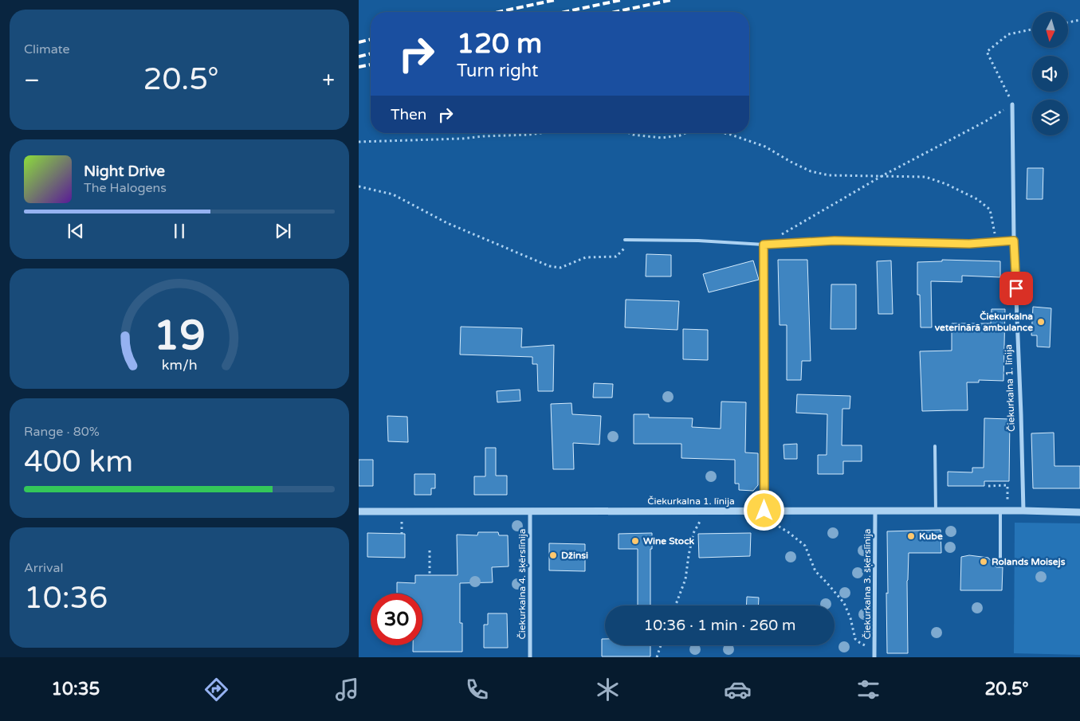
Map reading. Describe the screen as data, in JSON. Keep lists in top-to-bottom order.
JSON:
{
  "streets": {
    "street": ["Čiekurkalna 1. līnija", "Čiekurkalna 4. šķērslīnija", "Čiekurkalna 3. šķērslīnija"]
  },
  "crossings": [
    ["Čiekurkalna 1. līnija", "Čiekurkalna 4. šķērslīnija"],
    ["Čiekurkalna 1. līnija", "Čiekurkalna 3. šķērslīnija"]
  ],
  "places": [
    "Čiekurkalna veterinārā ambulance",
    "Kube",
    "Wine Stock",
    "Džinsi",
    "Rolands Moisejs"
  ],
  "north": "bottom",
  "page": {
    "tile": [
      "Climate",
      ["Range · 80%", "400 km"],
      ["Arrival", "10:36"]
    ],
    "turn": ["120 m", "Turn right"],
    "heat": ["−", "20.5°", "+"],
    "then": "Then",
    "song": ["Night Drive", "The Halogens"],
    "limit": "30",
    "trip": "10:36 · 1 min · 260 m",
    "tabs": ["10:35", "20.5°"],
    "gauge": ["19", "km/h"]
  }
}
